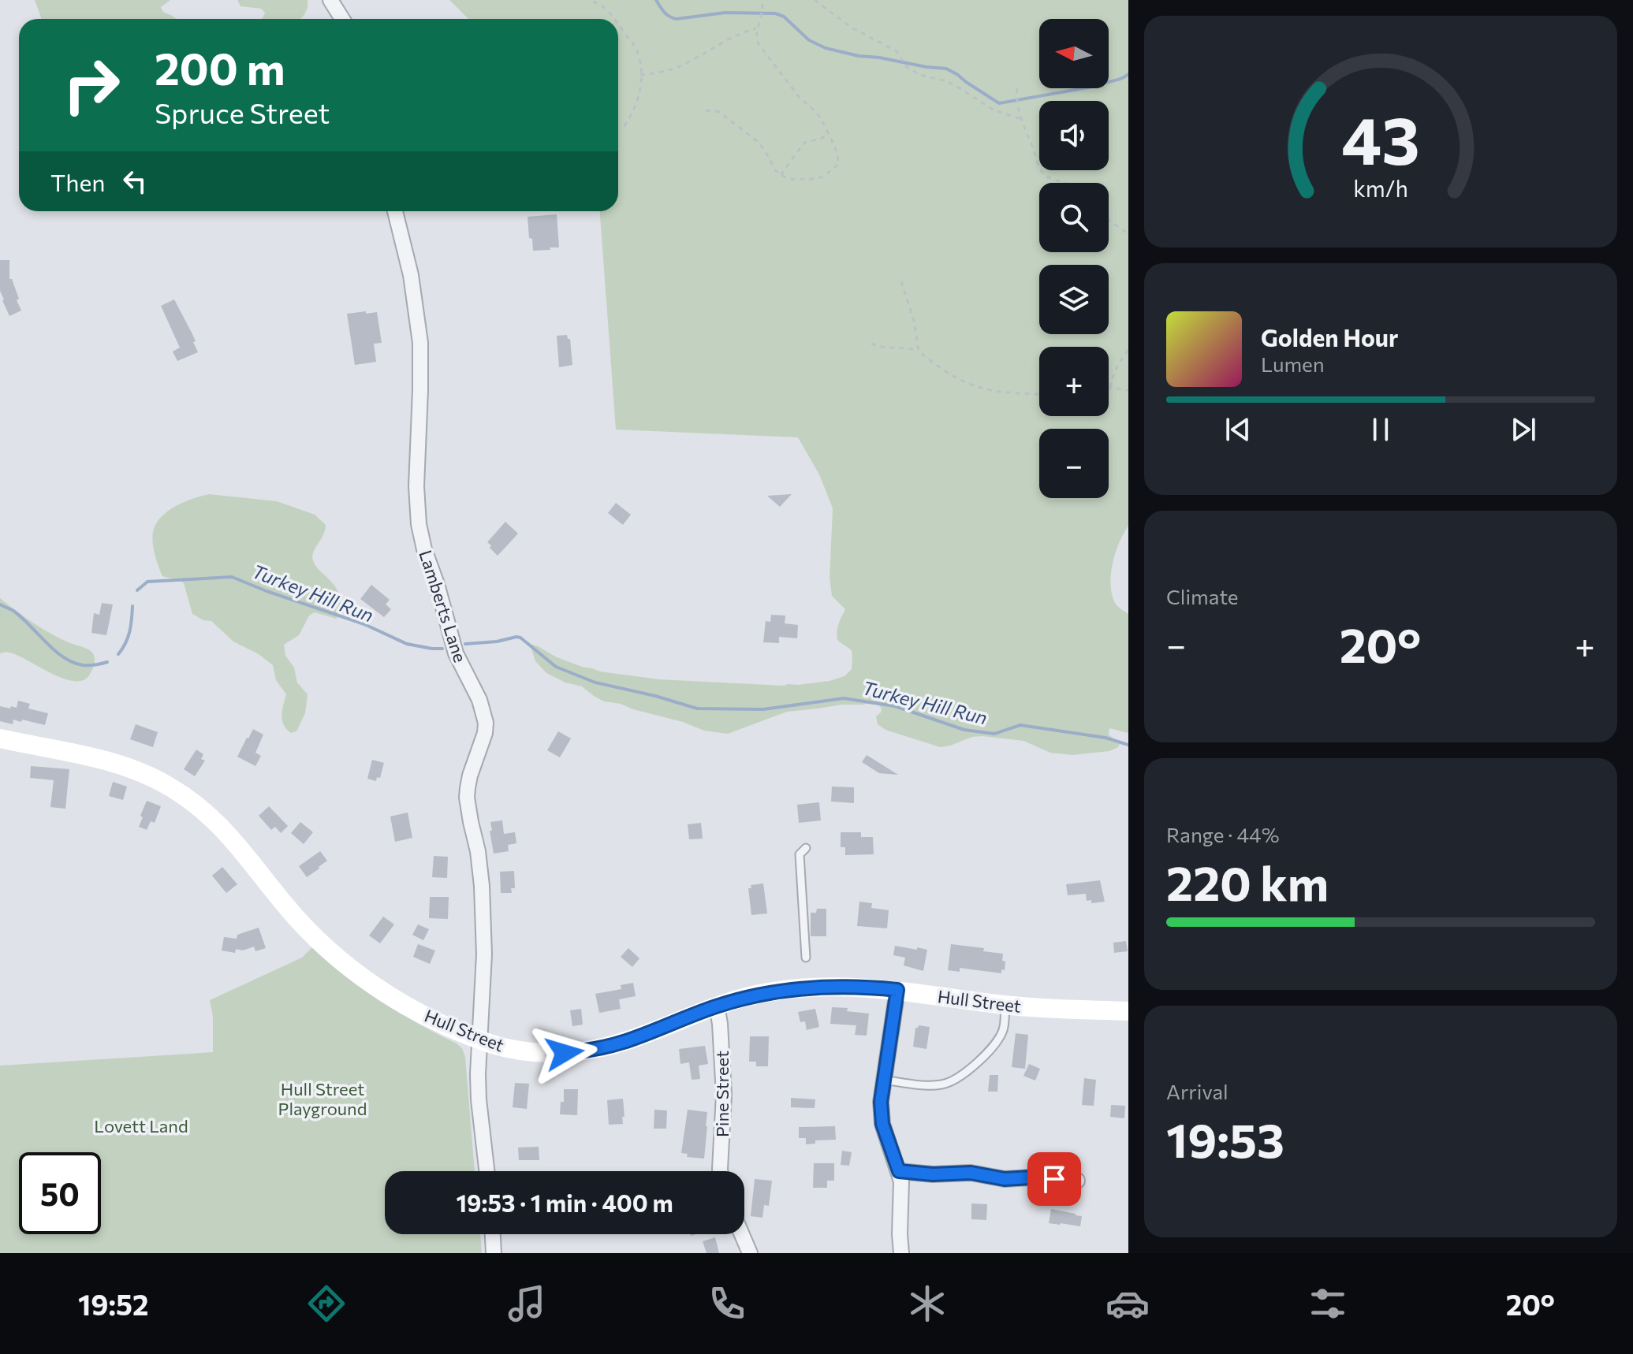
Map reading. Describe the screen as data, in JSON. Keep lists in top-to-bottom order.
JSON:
{
  "streets": {
    "main road": ["Hull Street"],
    "street": ["Lamberts Lane", "Pine Street"]
  },
  "crossings": [
    ["Lamberts Lane", "Hull Street"],
    ["Hull Street", "Pine Street"]
  ],
  "water": ["Turkey Hill Run"],
  "parks": ["Hull Street Playground", "Lovett Land"],
  "north": "left",
  "page": {
    "map_buttons": ["+", "−"],
    "turn": ["200 m", "Spruce Street"],
    "then": "Then",
    "song": ["Golden Hour", "Lumen"],
    "tile": [
      "Climate",
      ["Range · 44%", "220 km"],
      ["Arrival", "19:53"]
    ],
    "heat": ["−", "20°", "+"],
    "limit": "50",
    "trip": "19:53 · 1 min · 400 m",
    "tabs": ["19:52", "20°"],
    "gauge": ["43", "km/h"]
  }
}
